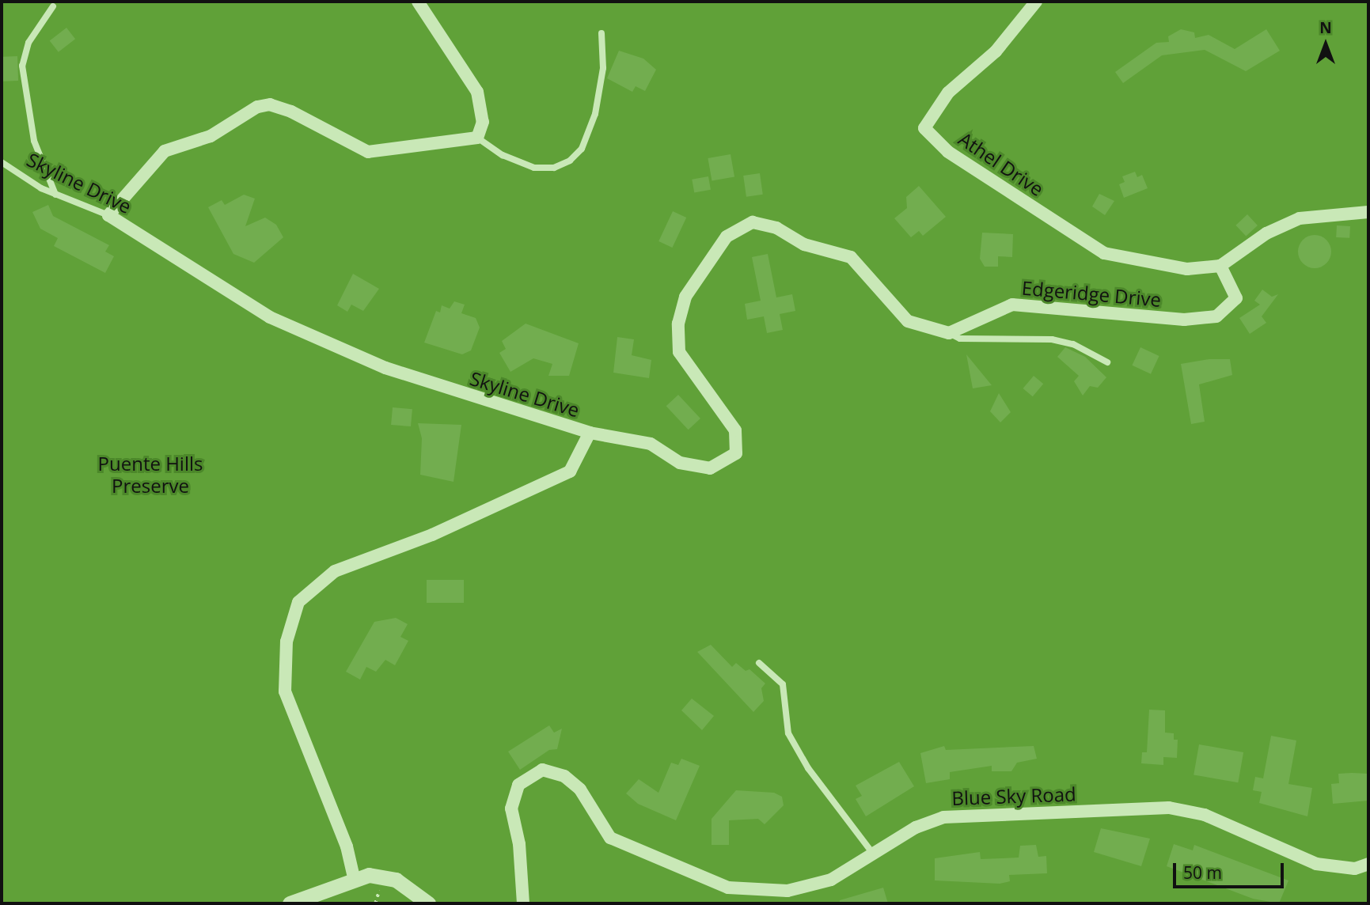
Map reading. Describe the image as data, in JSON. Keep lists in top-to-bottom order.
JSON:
{
  "streets": {
    "street": [
      "Athel Drive",
      "Skyline Drive",
      "Edgeridge Drive",
      "Blue Sky Road"
    ]
  },
  "crossings": [
    ["Athel Drive", "Edgeridge Drive"]
  ],
  "parks": ["Puente Hills Preserve"],
  "scale_bar": "50 m",
  "north": "top"
}
